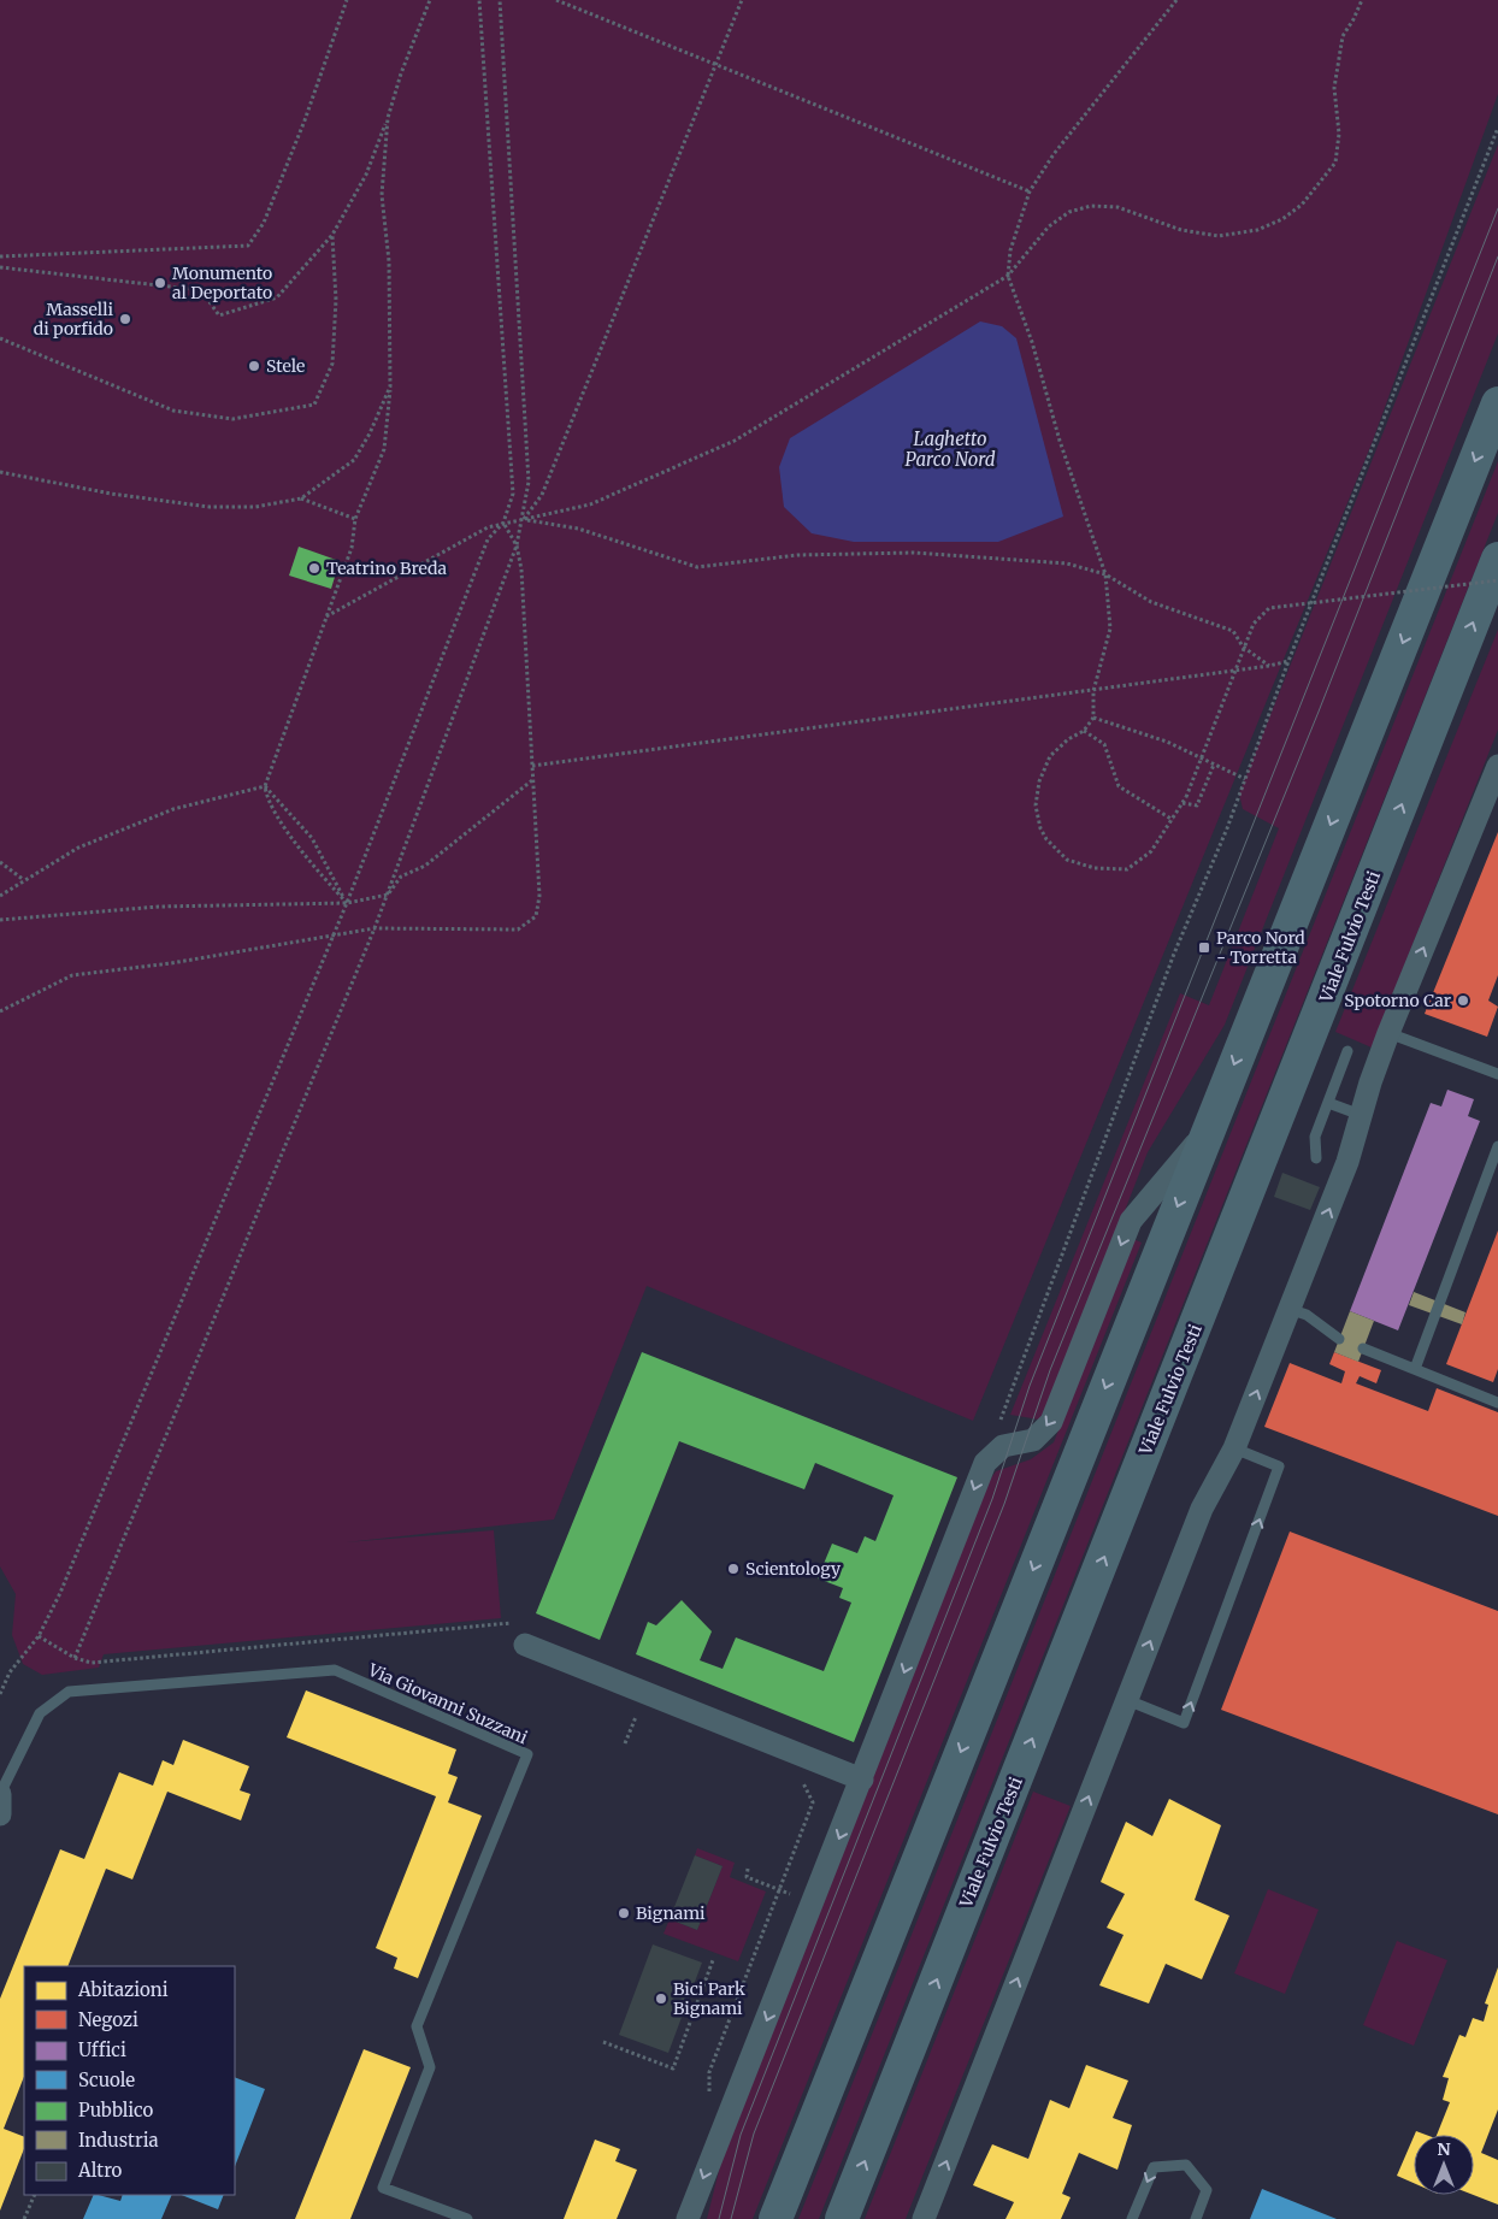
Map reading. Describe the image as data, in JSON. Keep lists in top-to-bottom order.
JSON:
{
  "streets": {
    "main road": ["Viale Fulvio Testi"],
    "lane": ["Via Giovanni Suzzani"]
  },
  "water": ["Laghetto Parco Nord"],
  "places": {
    "other": [
      "Monumento al Deportato",
      "Masselli di porfido",
      "Stele",
      "Teatrino Breda",
      "Spotorno Car",
      "Scientology",
      "Bignami",
      "Bici Park Bignami"
    ],
    "transit": ["Parco Nord - Torretta"]
  },
  "legend": [
    "Abitazioni",
    "Negozi",
    "Uffici",
    "Scuole",
    "Pubblico",
    "Industria",
    "Altro"
  ],
  "north": "top"
}
